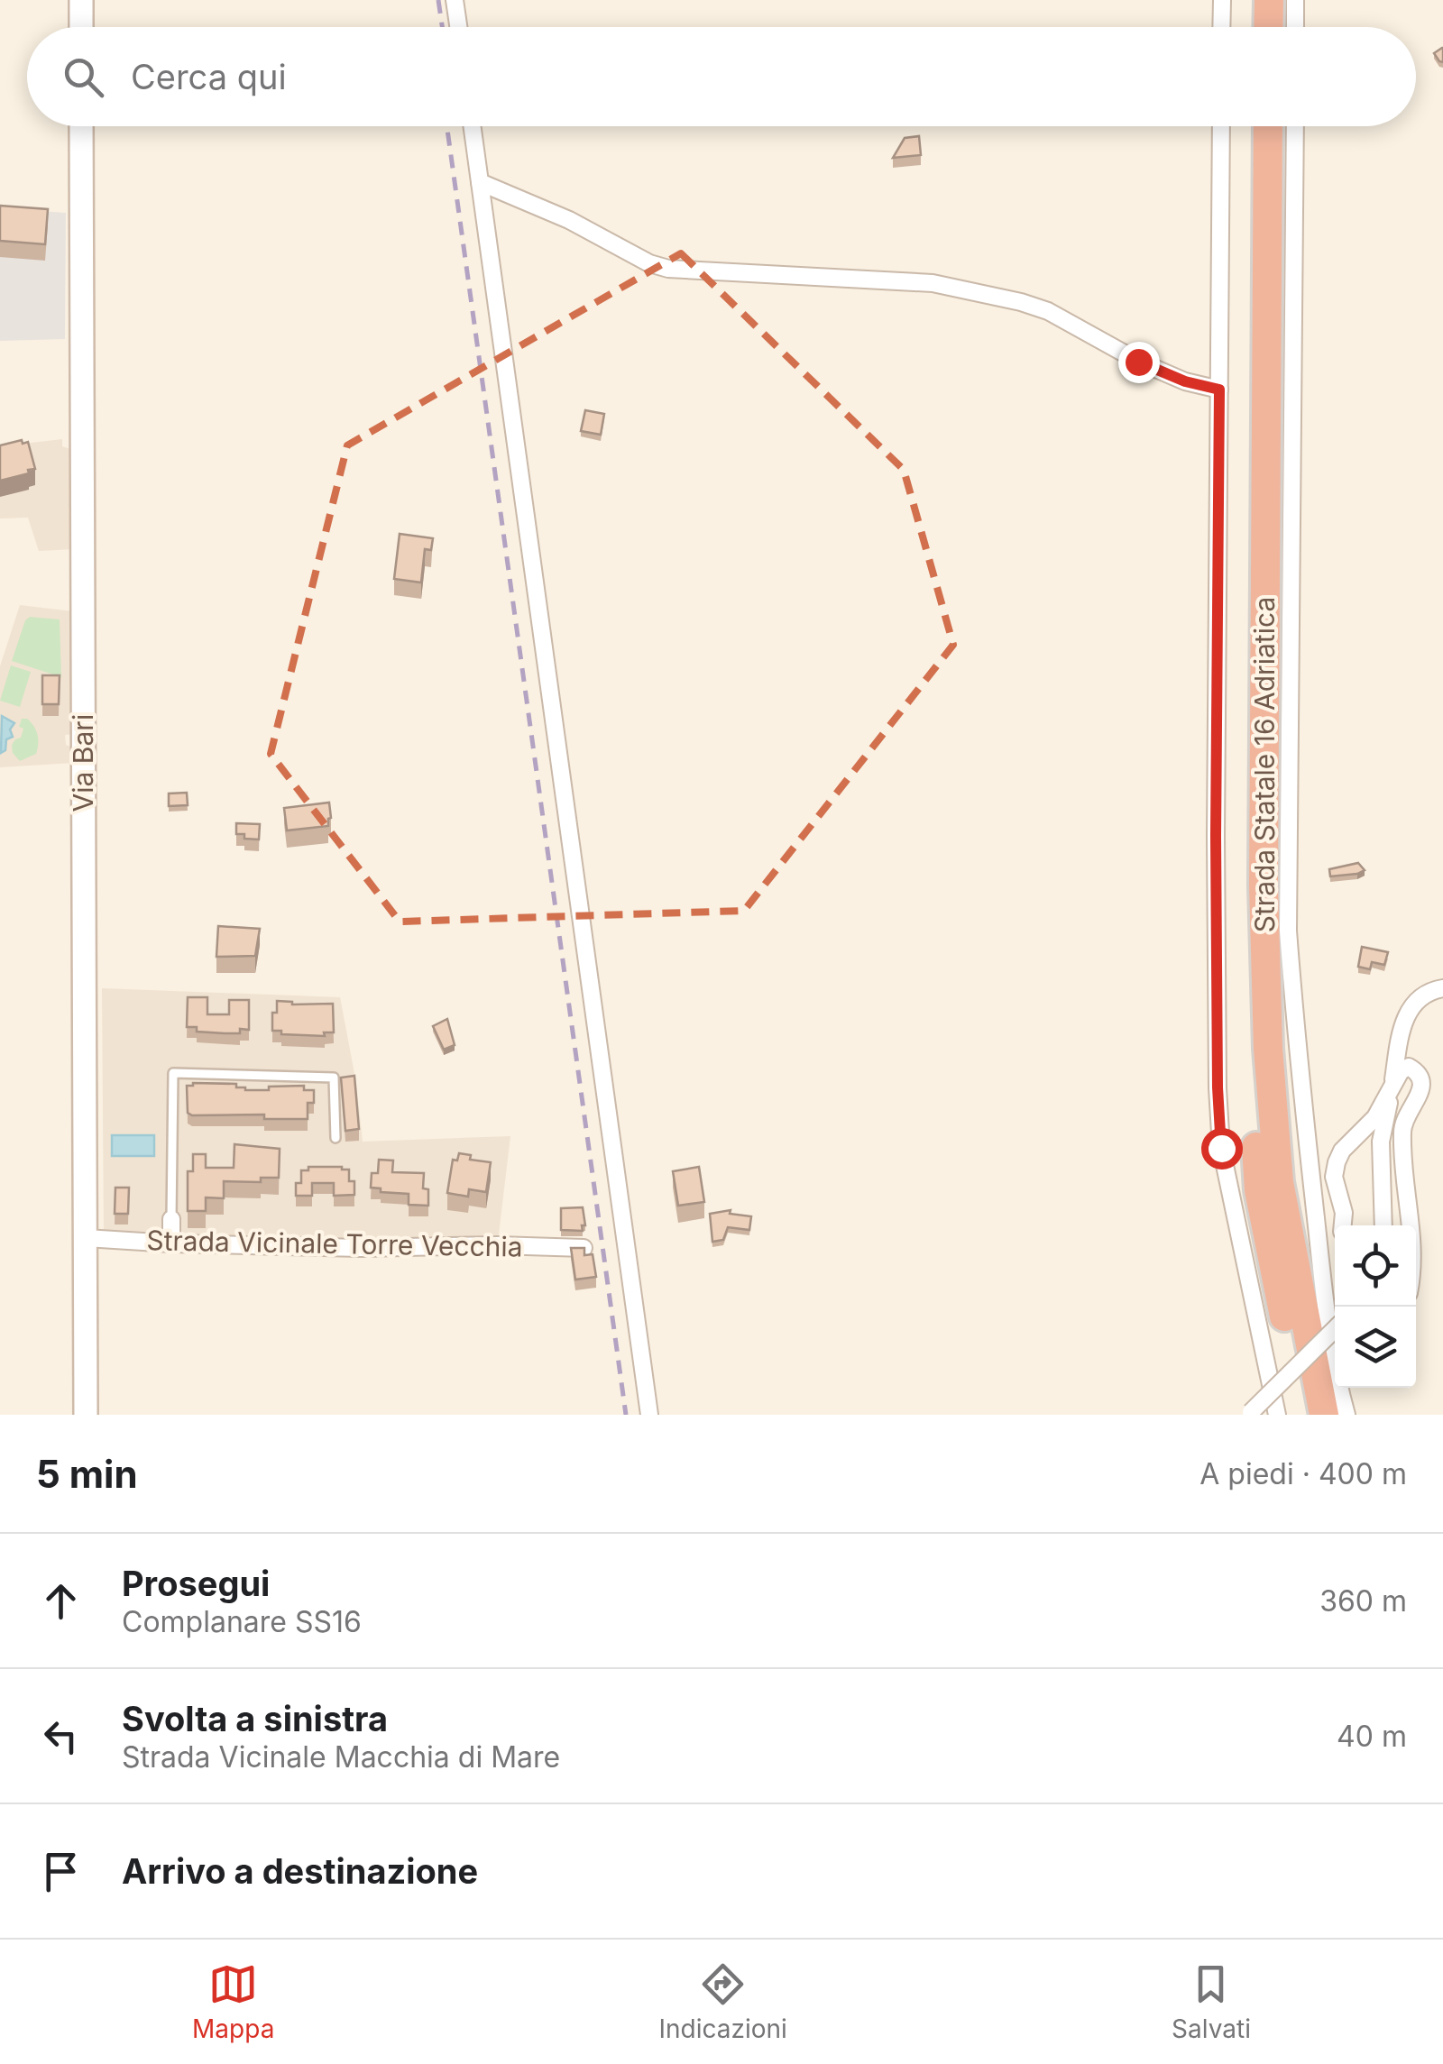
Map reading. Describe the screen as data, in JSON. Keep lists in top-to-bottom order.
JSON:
{
  "streets": {
    "highway": ["Strada Statale 16 Adriatica"],
    "main road": ["Via Bari"],
    "street": ["Strada Vicinale Torre Vecchia"]
  },
  "crossings": [
    ["Via Bari", "Strada Vicinale Torre Vecchia"]
  ],
  "page": {
    "search": "Cerca qui",
    "heading": ["5 min", "A piedi · 400 m"],
    "list": [
      ["Prosegui", "Complanare SS16", "360 m"],
      ["Svolta a sinistra", "Strada Vicinale Macchia di Mare", "40 m"],
      "Arrivo a destinazione"
    ],
    "nav": ["Mappa", "Indicazioni", "Salvati"]
  }
}
